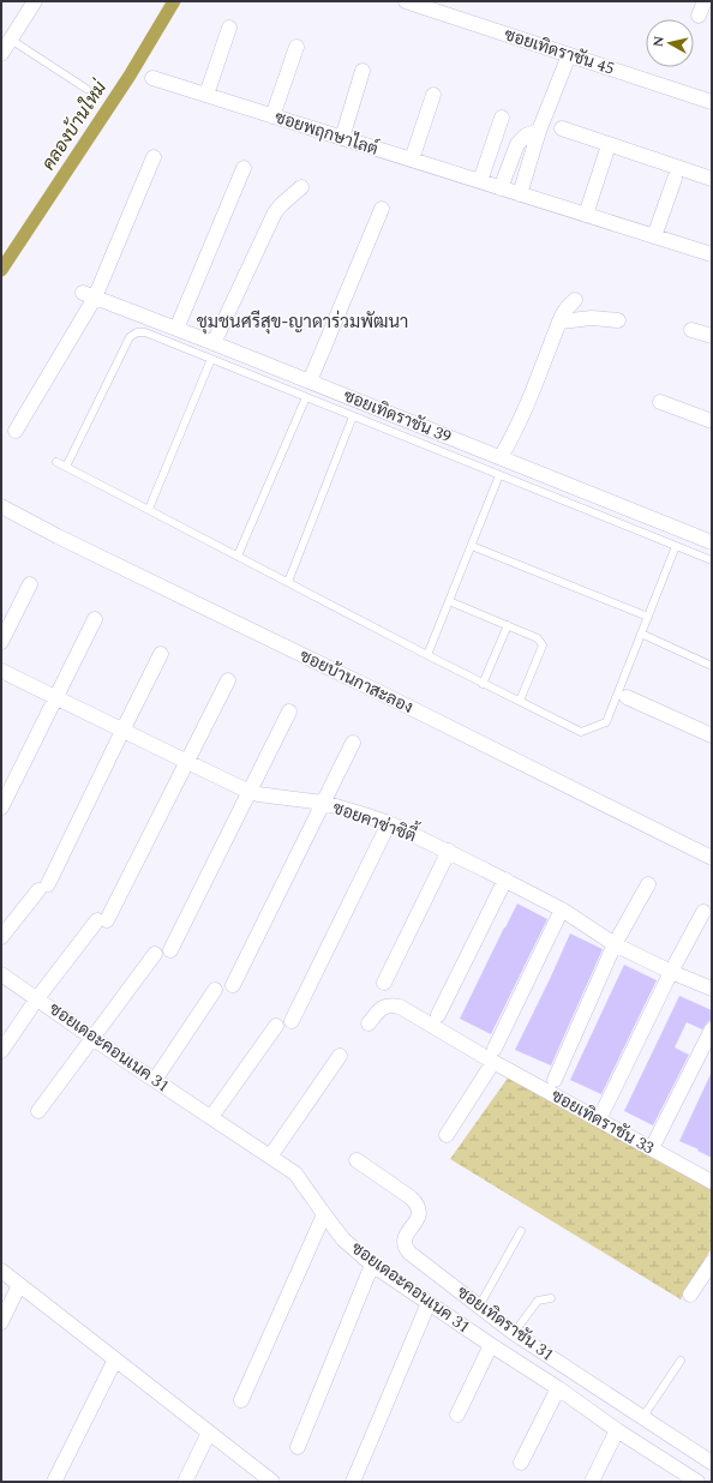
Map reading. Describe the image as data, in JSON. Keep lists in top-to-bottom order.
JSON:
{
  "streets": {
    "street": [
      "ซอยเทิดราชัน 45",
      "ซอยพฤกษาไลต์",
      "ซอยเทิดราชัน 39",
      "ซอยบ้านกาสะลอง",
      "ซอยคาซ่าซิตี้",
      "ซอยเดอะคอนเนค 31",
      "ซอยเทิดราชัน 33",
      "ซอยเทิดราชัน 31"
    ]
  },
  "districts": ["ชุมชนศรีสุข-ญาดาร่วมพัฒนา"],
  "water": ["คลองบ้านใหม่"],
  "north": "left"
}
